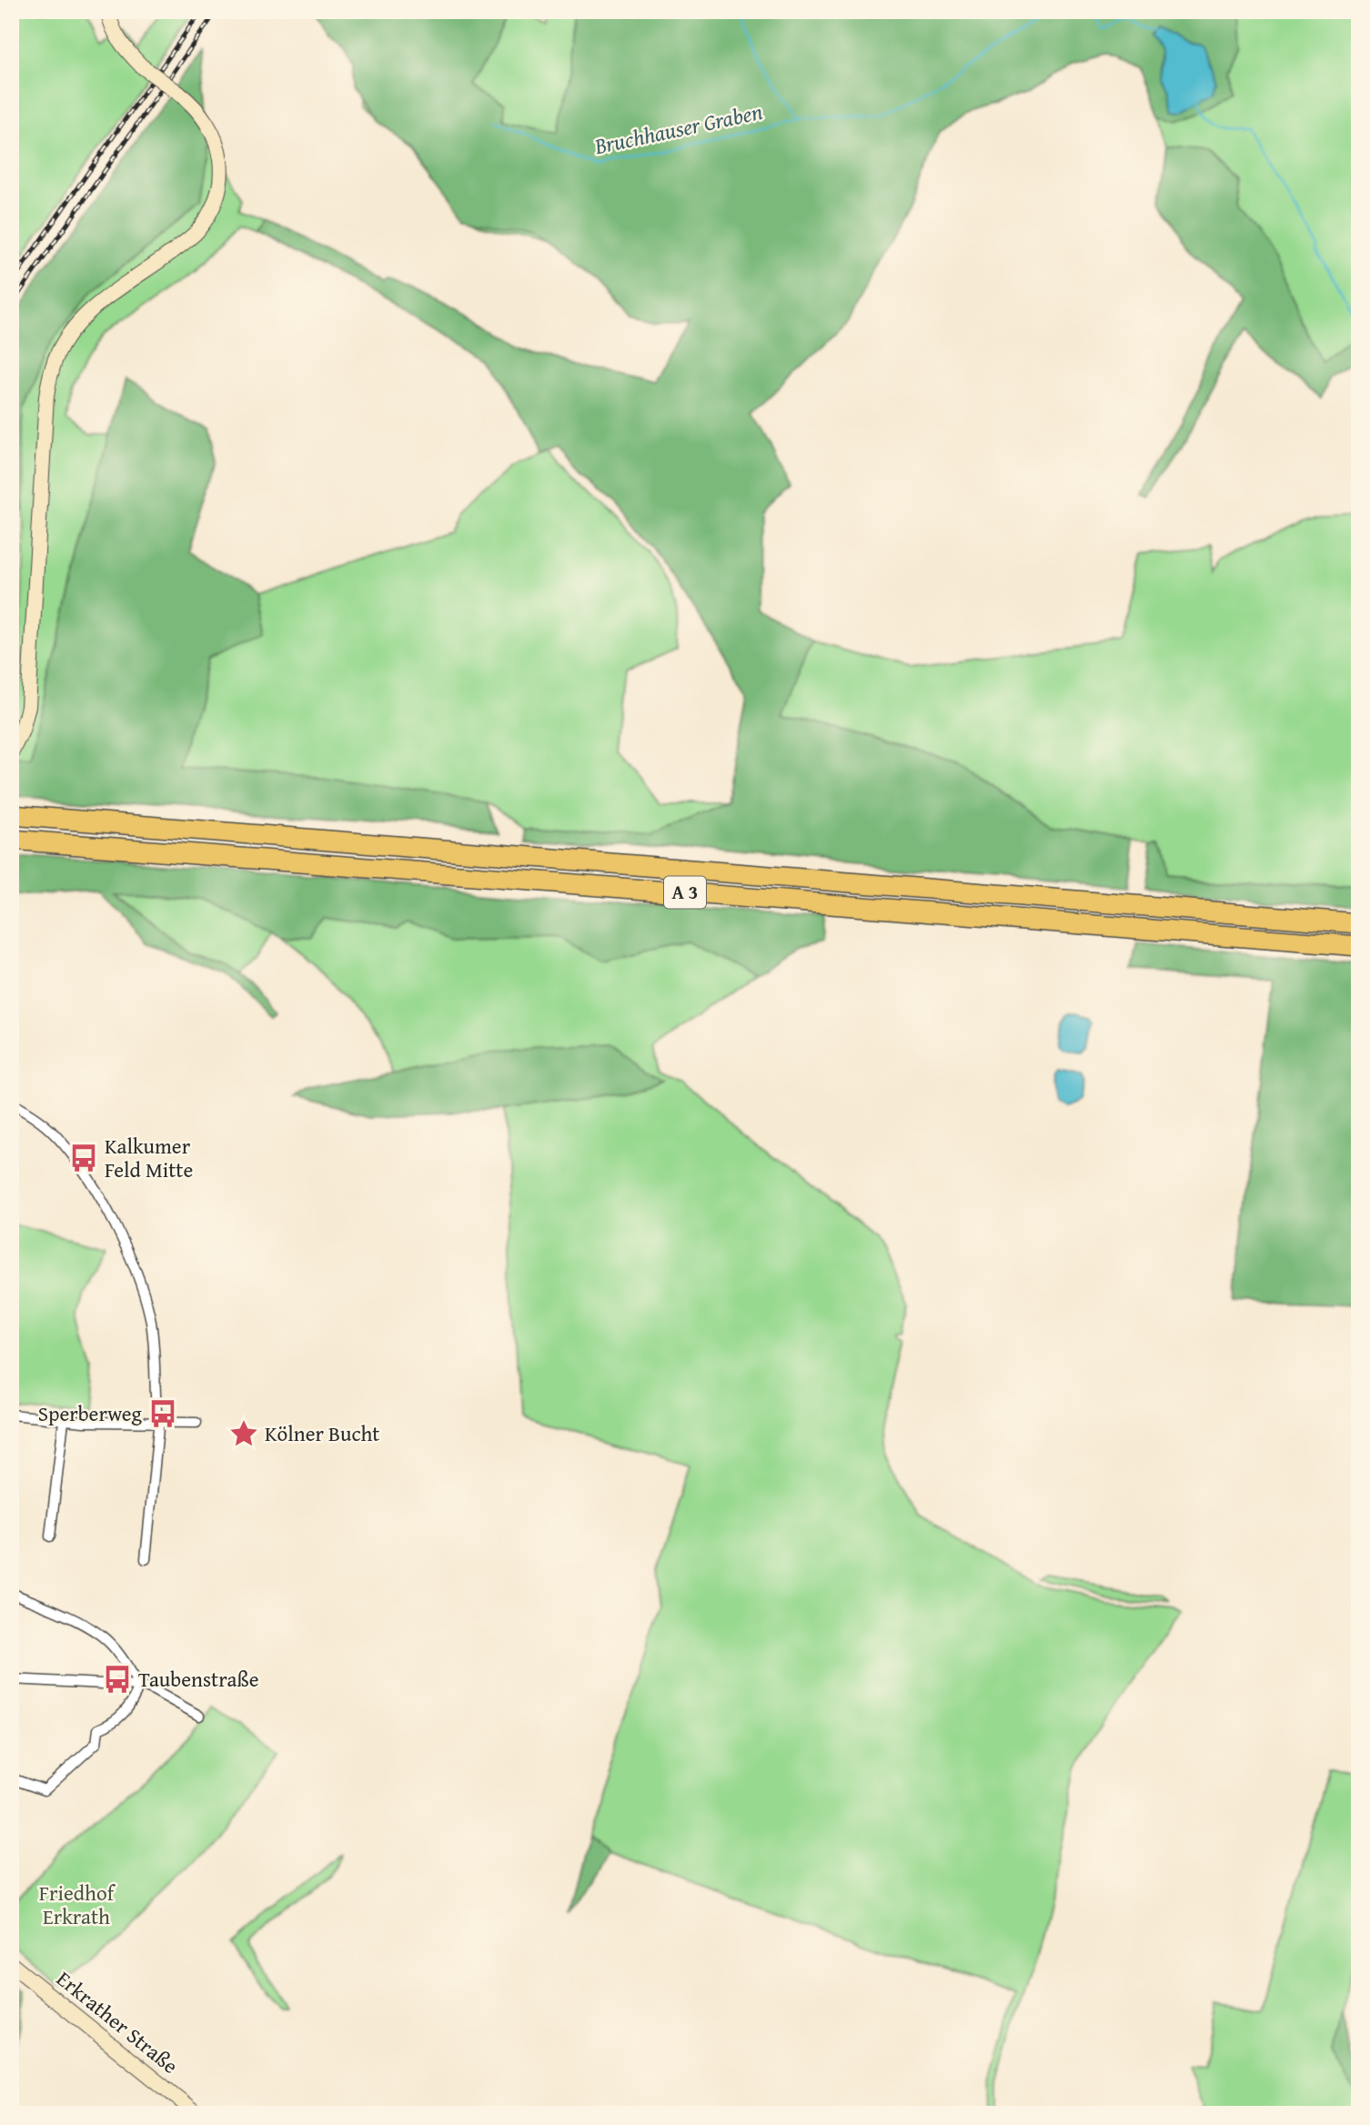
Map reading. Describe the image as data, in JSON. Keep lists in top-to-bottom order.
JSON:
{
  "streets": {
    "highway": ["A 3"],
    "main road": ["Erkrather Straße"]
  },
  "water": ["Bruchhauser Graben"],
  "parks": ["Friedhof Erkrath"],
  "places": {
    "bus stop": ["Kalkumer Feld Mitte", "Sperberweg", "Taubenstraße"],
    "place": ["Kölner Bucht"]
  }
}
